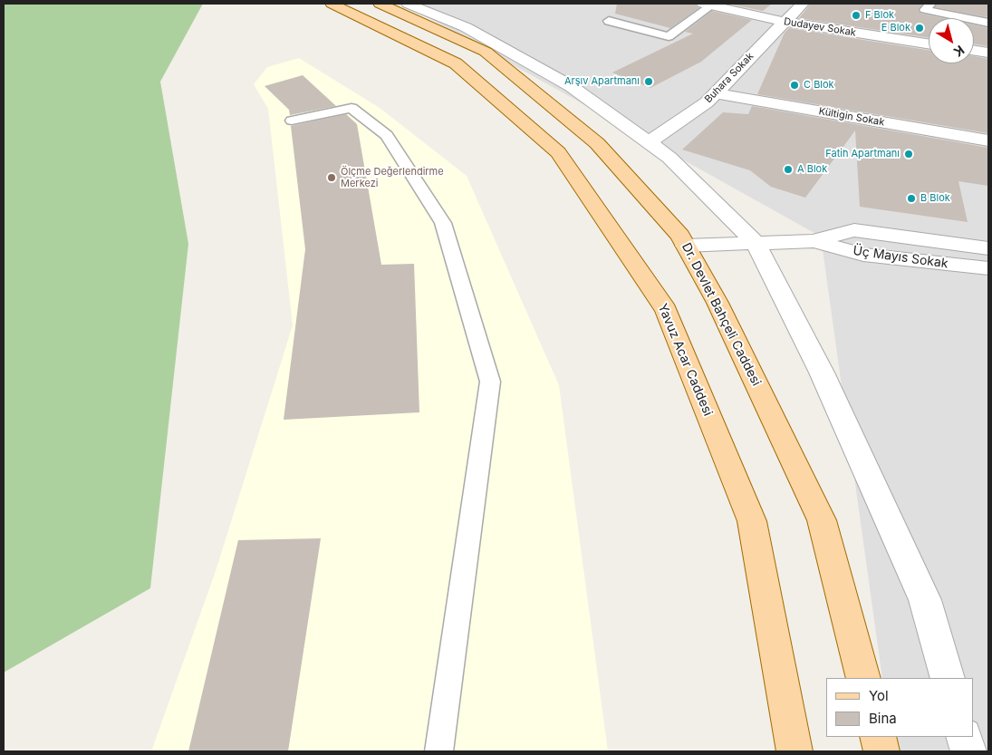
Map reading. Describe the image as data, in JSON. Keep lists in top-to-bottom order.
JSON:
{
  "streets": {
    "main road": ["Dr. Devlet Bahçeli Caddesi", "Yavuz Acar Caddesi"],
    "street": [
      "Dudayev Sokak",
      "Buhara Sokak",
      "Kültigin Sokak",
      "Üç Mayıs Sokak"
    ]
  },
  "crossings": [
    ["Dudayev Sokak", "Buhara Sokak"],
    ["Buhara Sokak", "Kültigin Sokak"],
    ["Üç Mayıs Sokak", "Dr. Devlet Bahçeli Caddesi"]
  ],
  "places": [
    "F Blok",
    "E Blok",
    "Arşıv Apartmanı",
    "C Blok",
    "Fatih Apartmanı",
    "A Blok",
    "Ölçme Değerlendirme Merkezi",
    "B Blok"
  ],
  "legend": ["Yol", "Bina"],
  "north": "bottom right"
}
